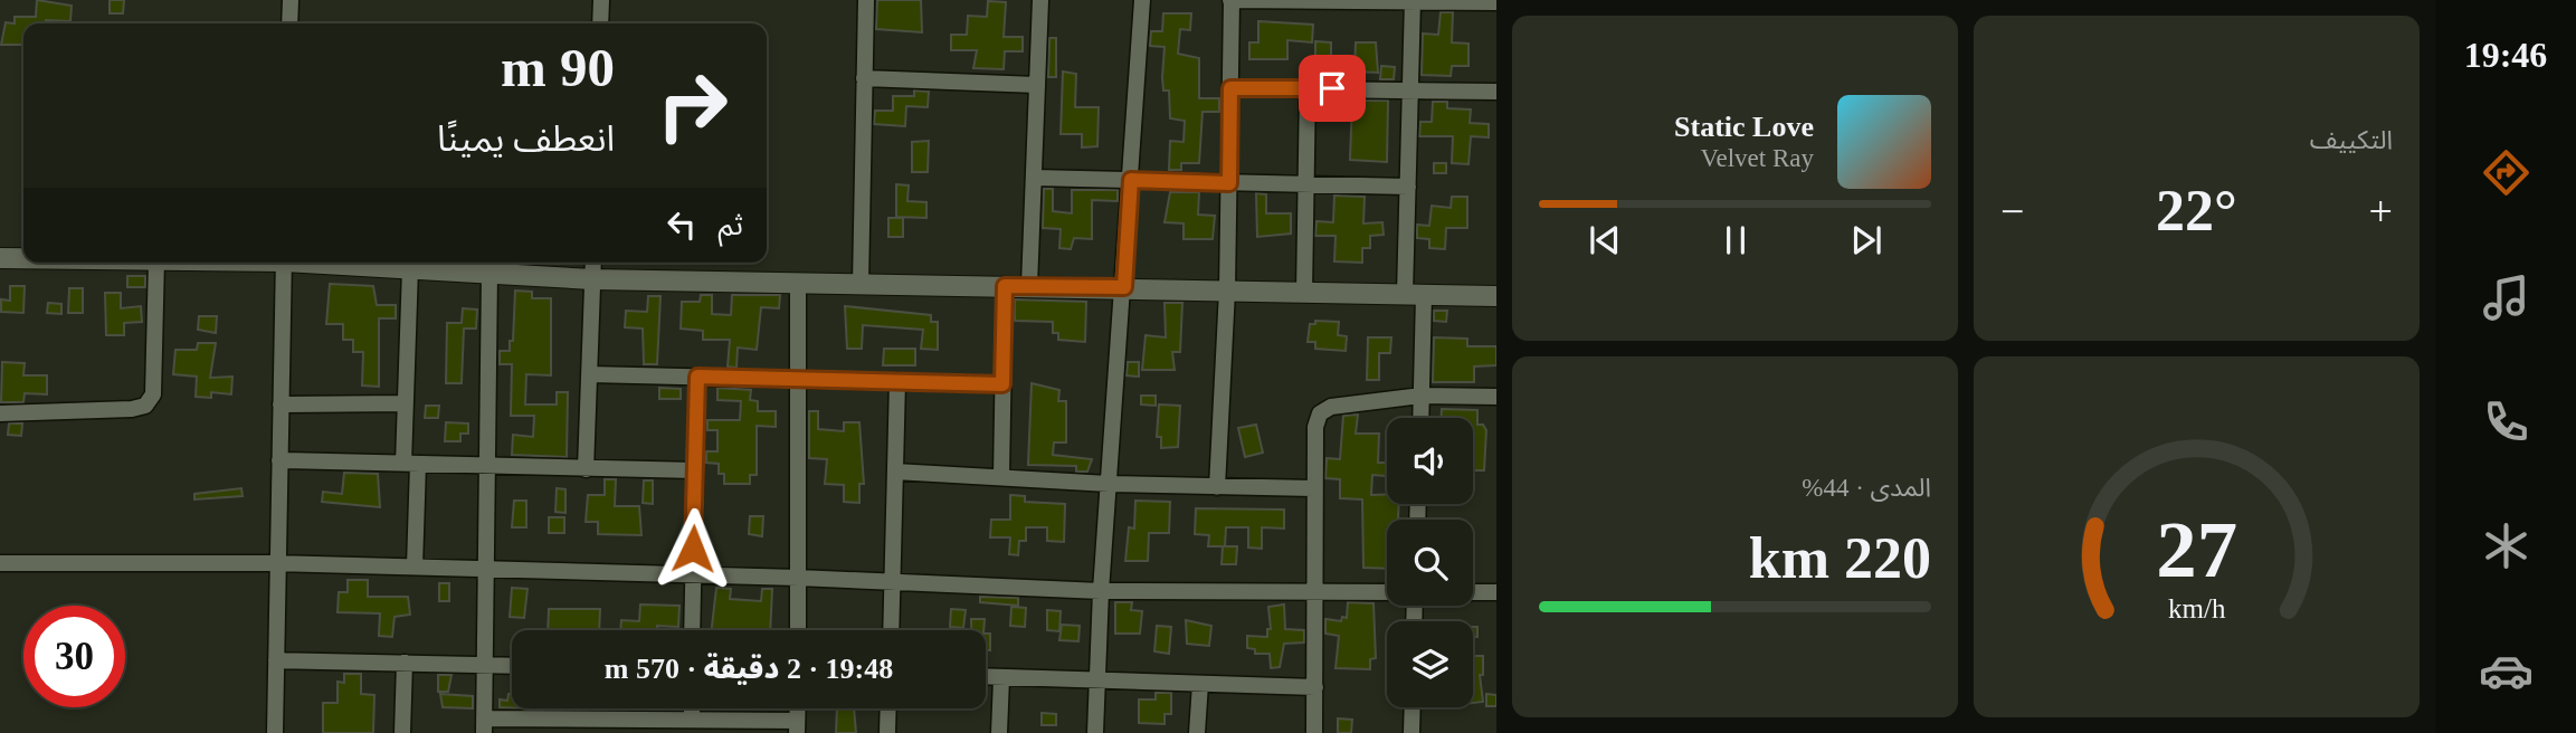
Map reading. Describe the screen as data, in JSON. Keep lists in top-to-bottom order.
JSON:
{
  "page": {
    "tabs": "19:46",
    "tile": [
      "التكييف",
      ["المدى · 44%", "220 km"]
    ],
    "turn": ["90 m", "انعطف يمينًا"],
    "song": ["Static Love", "Velvet Ray"],
    "heat": ["−", "22°", "+"],
    "then": "ثم",
    "limit": "30",
    "trip": "19:48 · 2 دقيقة · 570 m",
    "gauge": ["27", "km/h"]
  }
}
